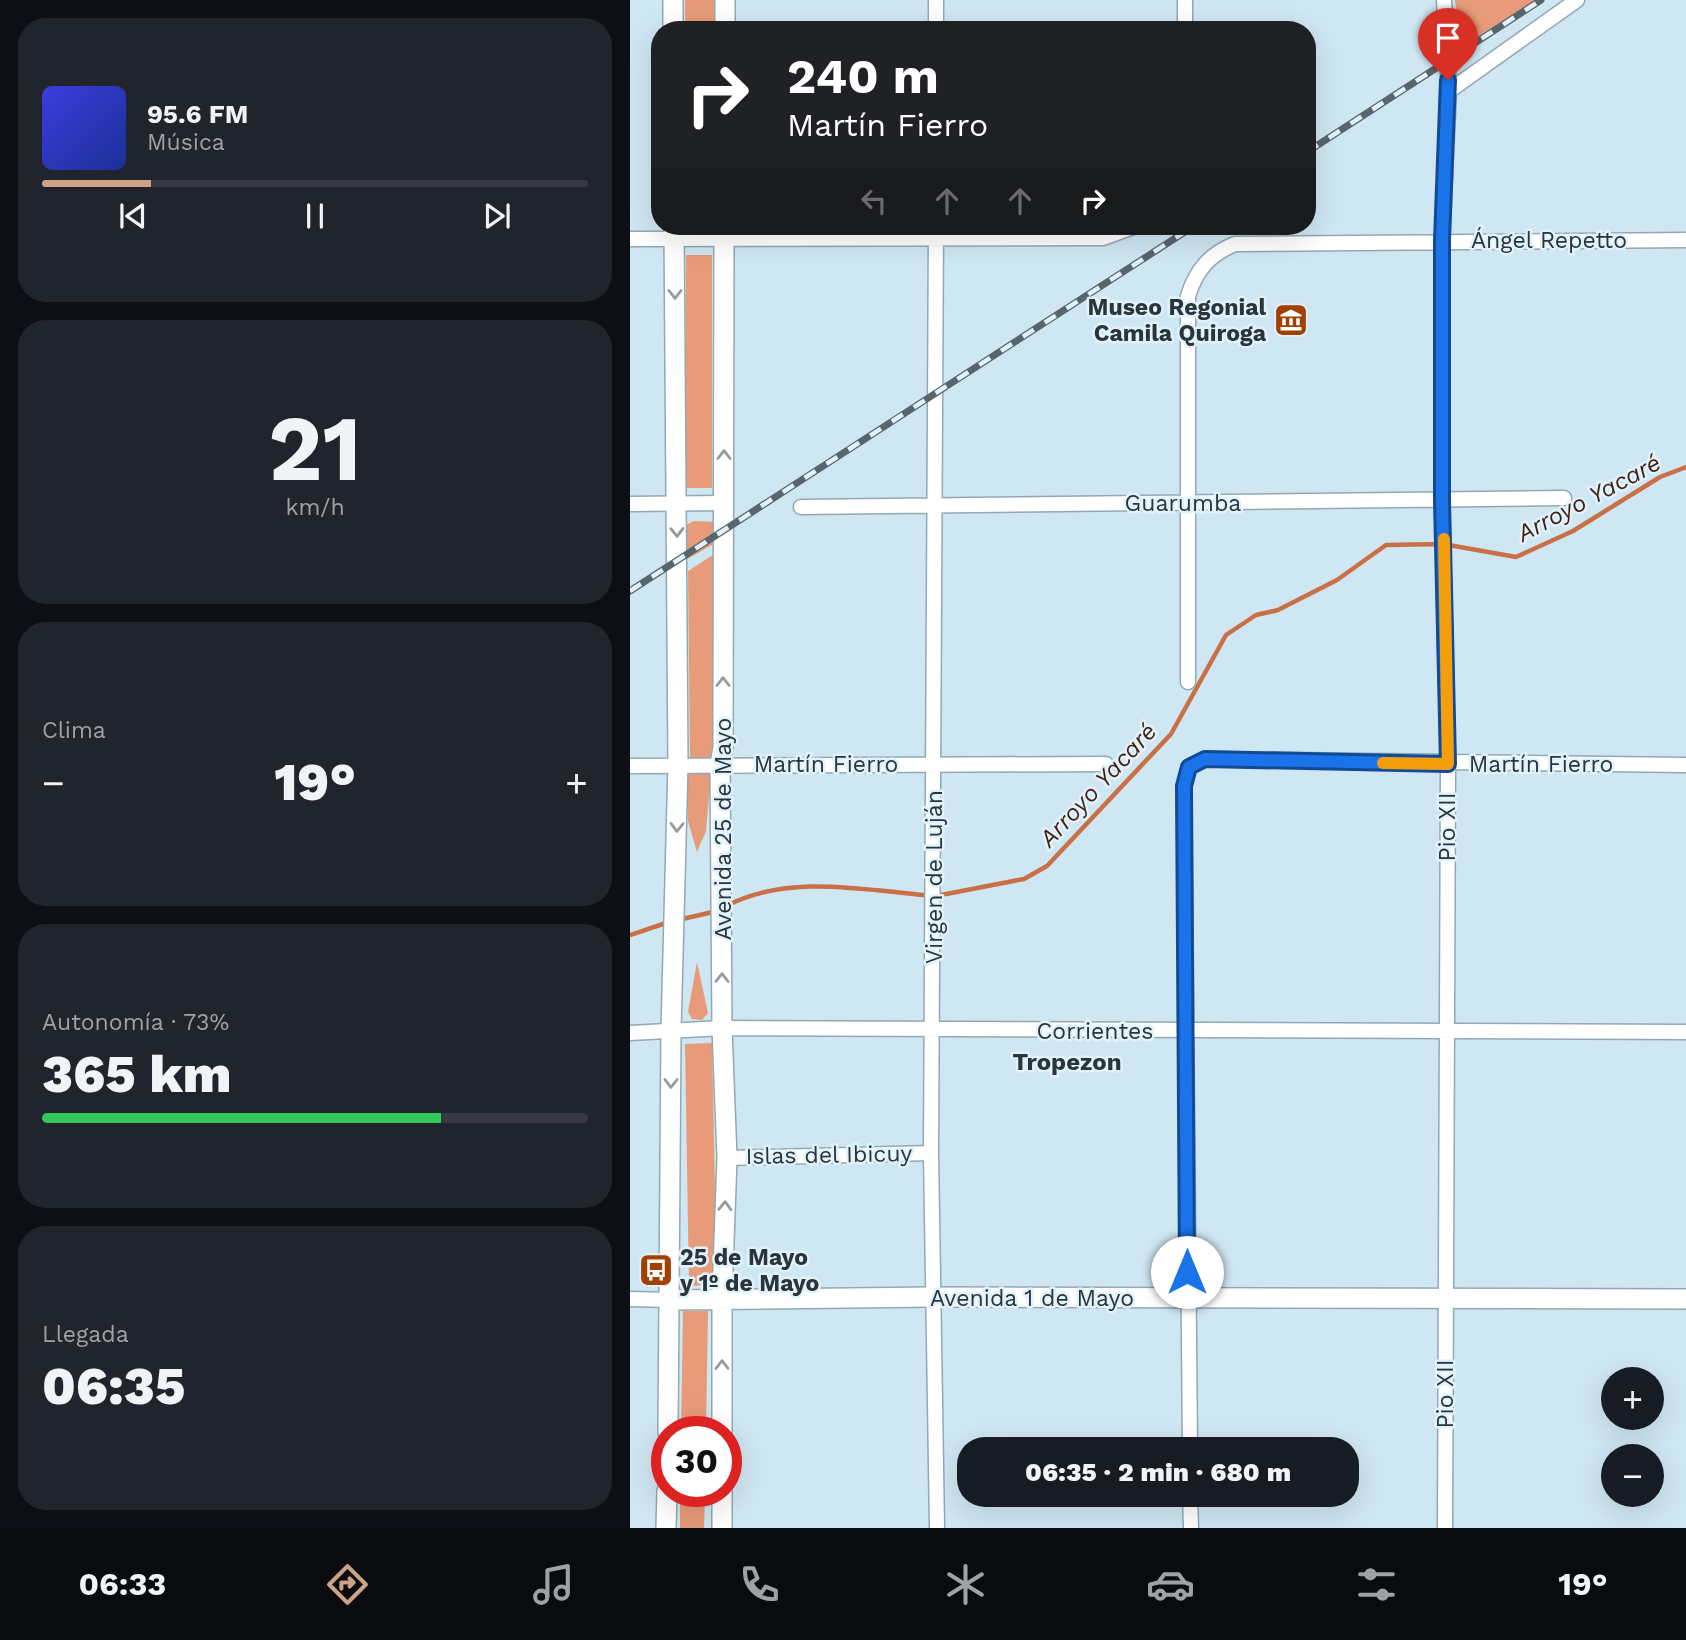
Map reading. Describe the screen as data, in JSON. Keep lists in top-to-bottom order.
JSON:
{
  "streets": {
    "main road": ["Avenida 25 de Mayo", "Avenida 1 de Mayo"],
    "street": [
      "Ángel Repetto",
      "Guarumba",
      "Martín Fierro",
      "Pio XII",
      "Virgen de Luján",
      "Corrientes",
      "Islas del Ibicuy"
    ]
  },
  "crossings": [
    ["Ángel Repetto", "Guarumba"],
    ["Ángel Repetto", "Pio XII"],
    ["Guarumba", "Pio XII"],
    ["Guarumba", "Virgen de Luján"],
    ["Martín Fierro", "Pio XII"],
    ["Martín Fierro", "Avenida 25 de Mayo"],
    ["Martín Fierro", "Virgen de Luján"],
    ["Martín Fierro", "Corrientes"],
    ["Pio XII", "Corrientes"],
    ["Pio XII", "Avenida 1 de Mayo"],
    ["Avenida 25 de Mayo", "Corrientes"],
    ["Avenida 25 de Mayo", "Islas del Ibicuy"],
    ["Avenida 25 de Mayo", "Avenida 1 de Mayo"],
    ["Virgen de Luján", "Corrientes"],
    ["Virgen de Luján", "Islas del Ibicuy"],
    ["Virgen de Luján", "Avenida 1 de Mayo"]
  ],
  "districts": ["Tropezon"],
  "water": ["Arroyo Yacaré"],
  "places": {
    "museum": ["Museo Regonial Camila Quiroga"],
    "bus stop": ["25 de Mayo y 1º de Mayo"]
  },
  "page": {
    "turn": ["240 m", "Martín Fierro"],
    "song": ["95.6 FM", "Música"],
    "tile": [
      ["21", "km/h"],
      "Clima",
      ["Autonomía · 73%", "365 km"],
      ["Llegada", "06:35"]
    ],
    "heat": ["−", "19°", "+"],
    "map_buttons": ["+", "−"],
    "limit": "30",
    "trip": "06:35 · 2 min · 680 m",
    "tabs": ["06:33", "19°"]
  }
}
